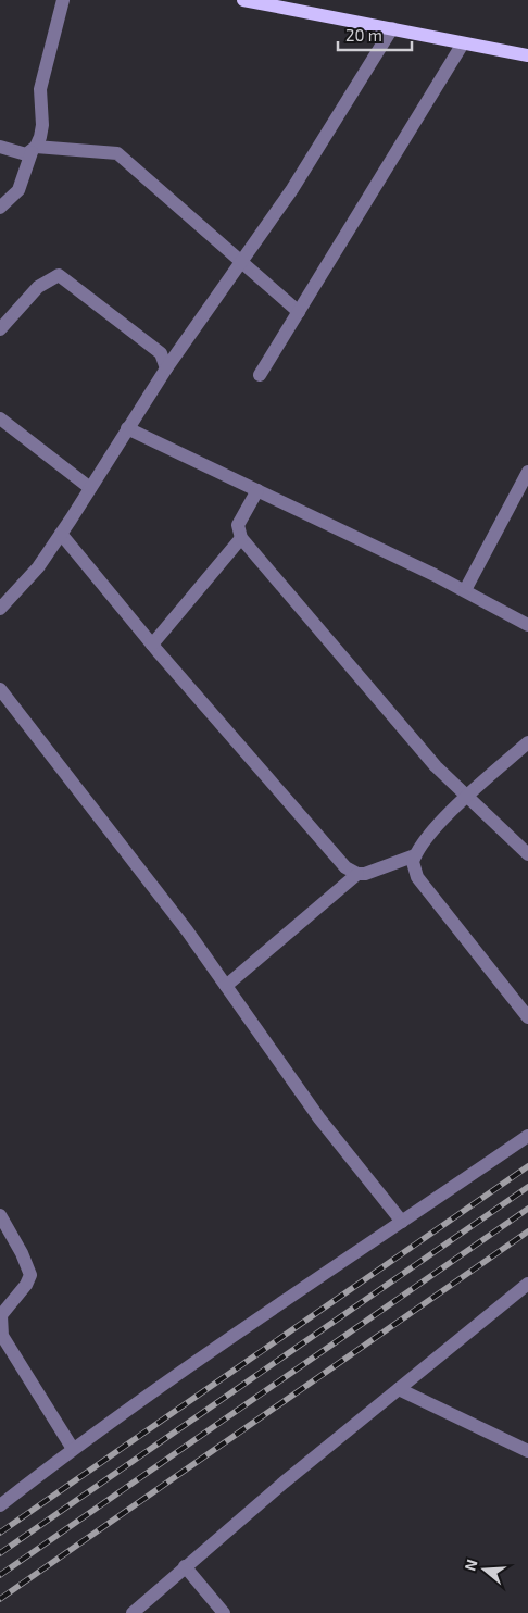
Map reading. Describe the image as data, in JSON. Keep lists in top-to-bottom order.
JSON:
{
  "scale_bar": "20 m",
  "north": "left"
}
